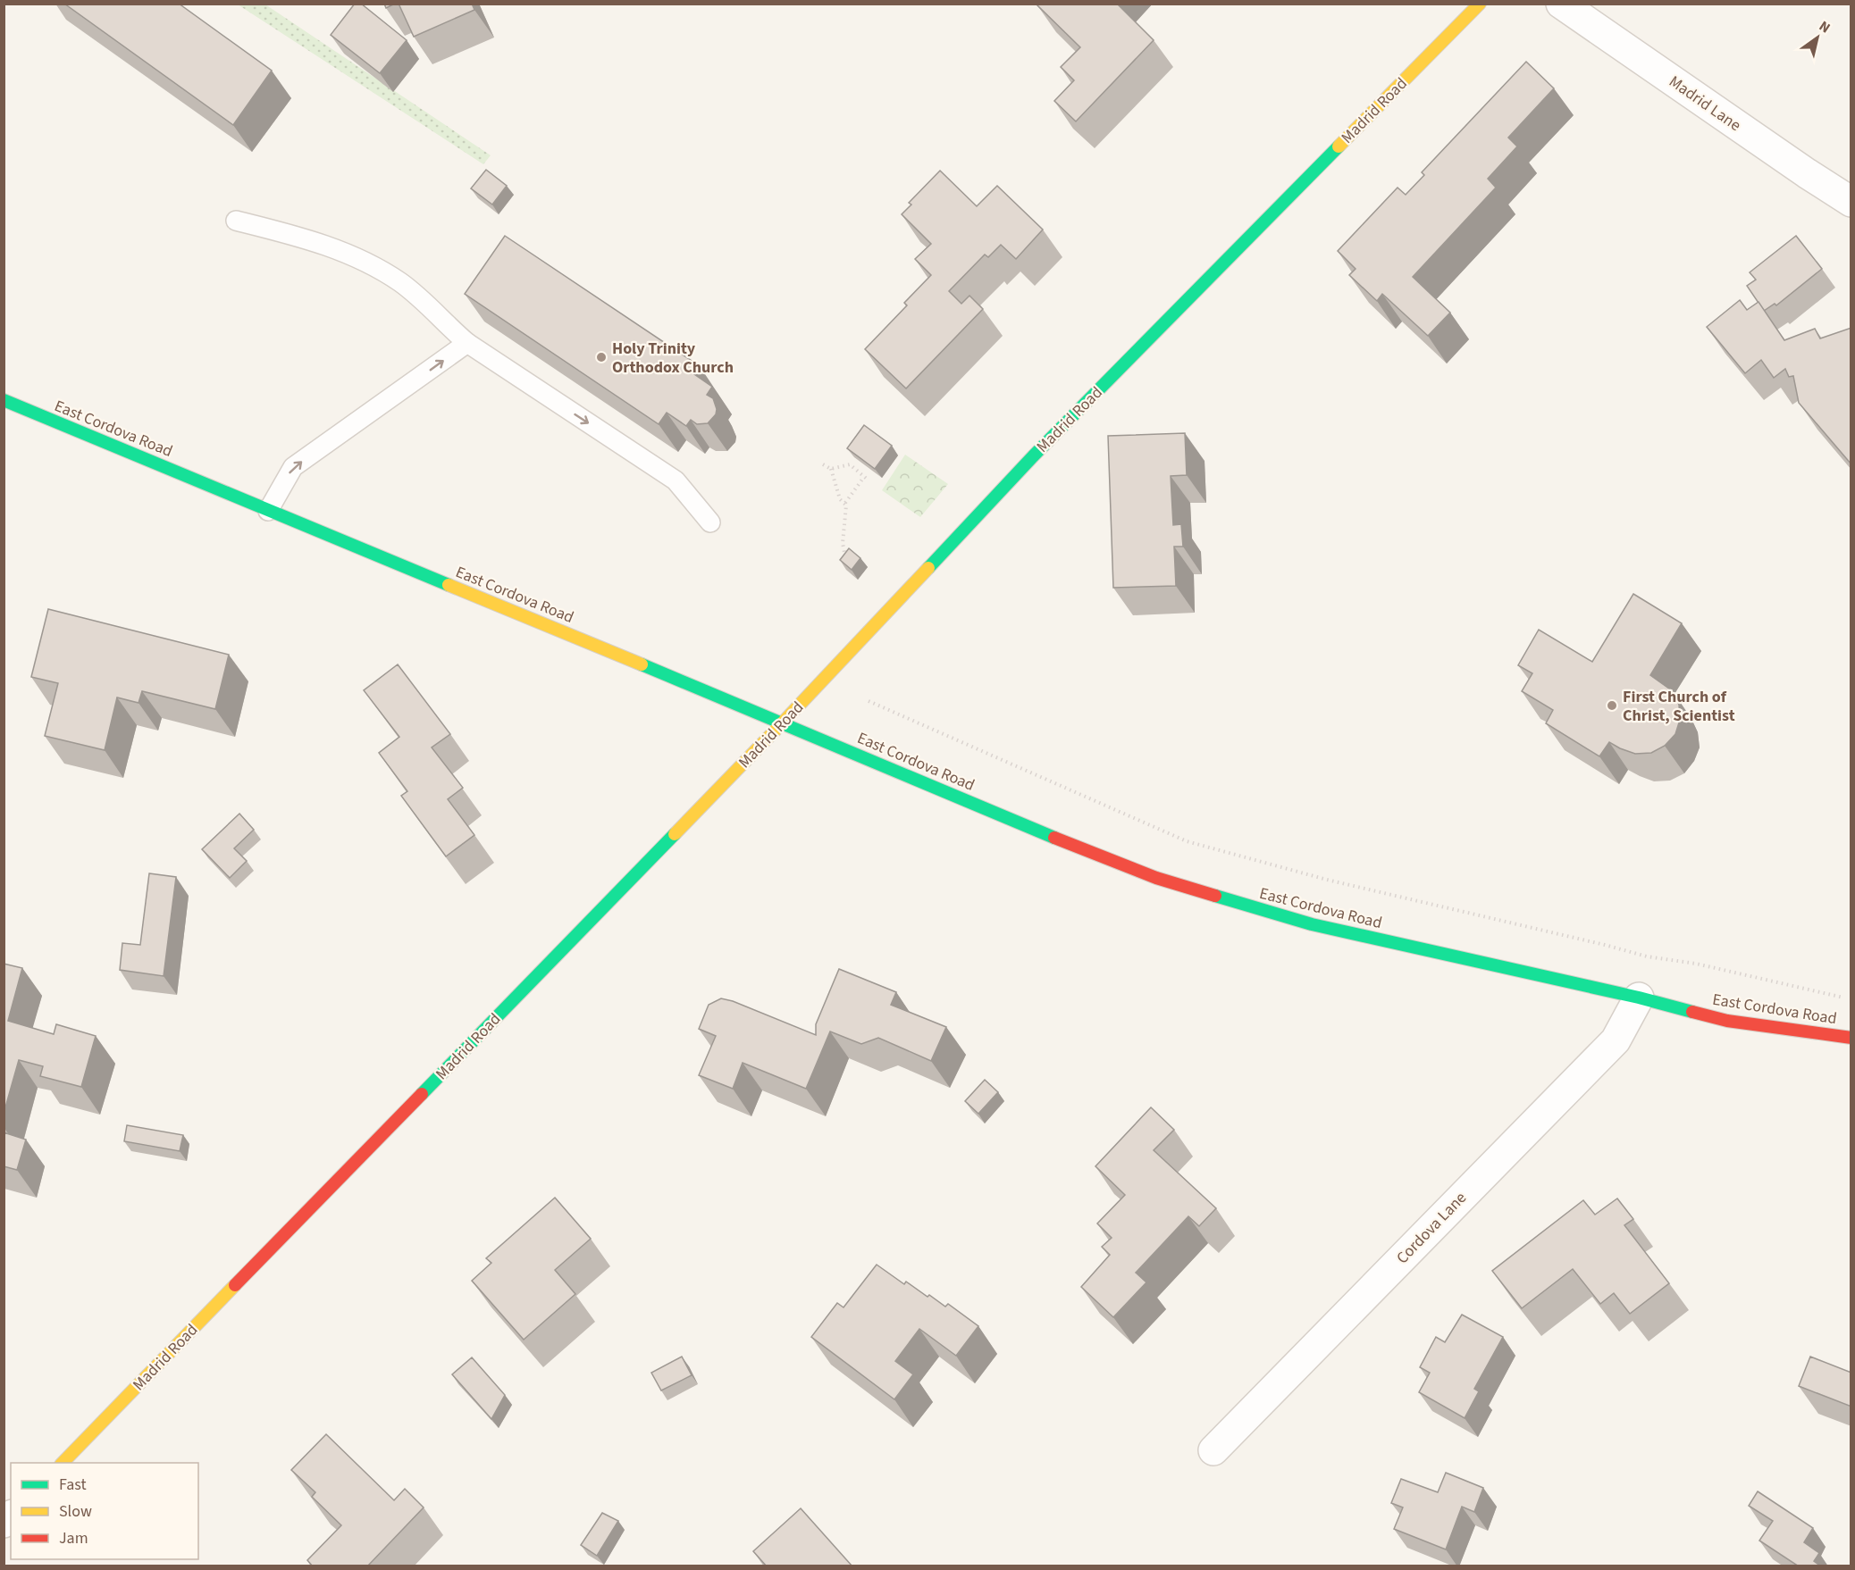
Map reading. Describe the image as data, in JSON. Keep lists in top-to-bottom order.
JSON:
{
  "streets": {
    "street": [
      "Madrid Lane",
      "Madrid Road",
      "East Cordova Road",
      "Cordova Lane"
    ]
  },
  "crossings": [
    ["Madrid Road", "East Cordova Road"],
    ["East Cordova Road", "Cordova Lane"]
  ],
  "places": ["Holy Trinity Orthodox Church", "First Church of Christ, Scientist"],
  "legend": ["Fast", "Slow", "Jam"],
  "north": "top right"
}
